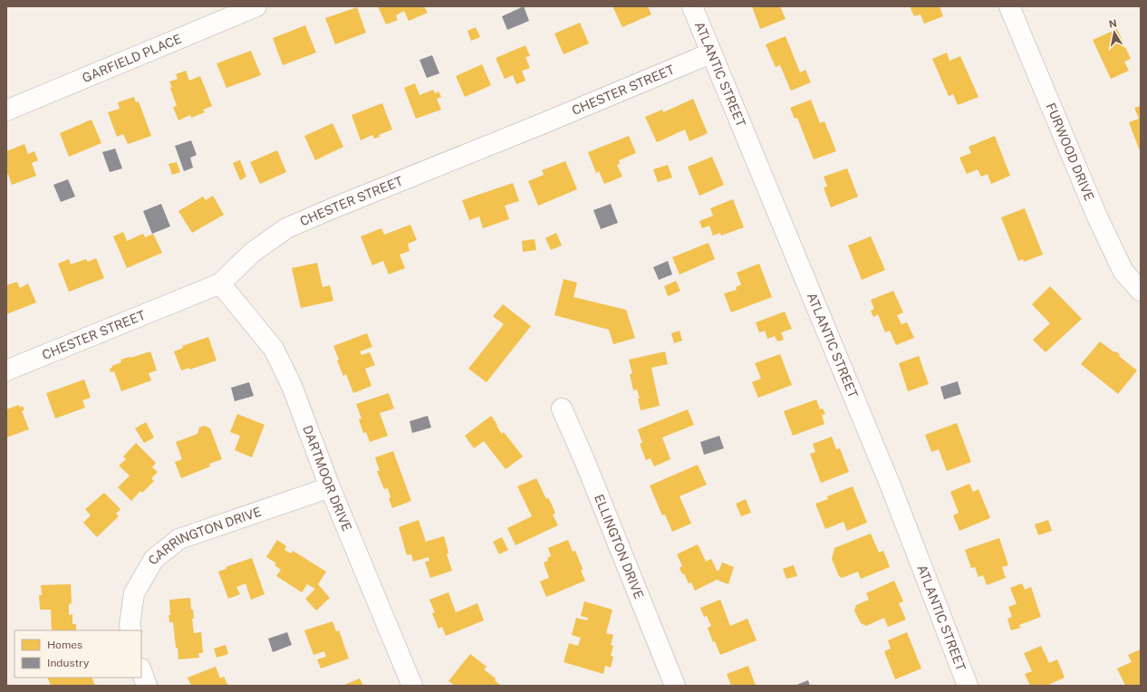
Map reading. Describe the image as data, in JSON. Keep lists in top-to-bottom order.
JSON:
{
  "streets": {
    "street": [
      "GARFIELD PLACE",
      "ATLANTIC STREET",
      "CHESTER STREET",
      "FURWOOD DRIVE",
      "DARTMOOR DRIVE",
      "CARRINGTON DRIVE",
      "ELLINGTON DRIVE"
    ]
  },
  "crossings": [
    ["ATLANTIC STREET", "CHESTER STREET"],
    ["CHESTER STREET", "DARTMOOR DRIVE"],
    ["DARTMOOR DRIVE", "CARRINGTON DRIVE"]
  ],
  "legend": ["Homes", "Industry"],
  "north": "top"
}
